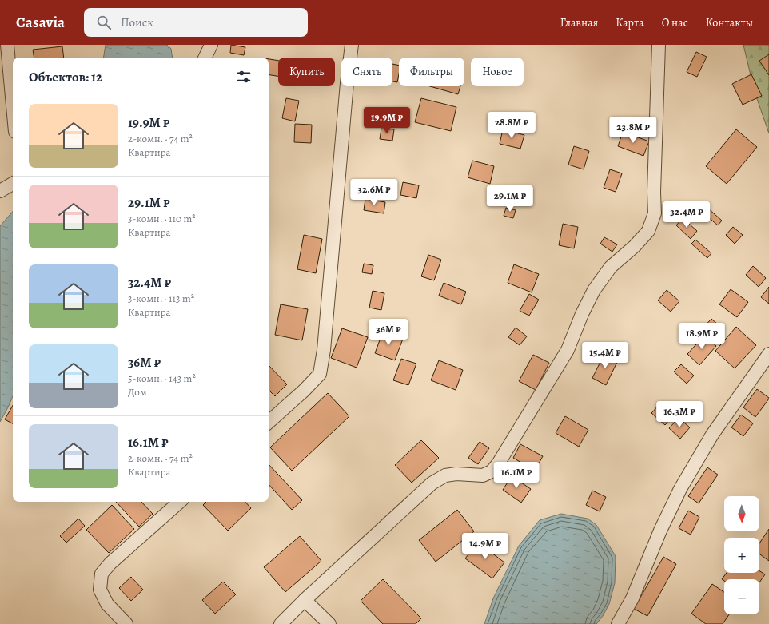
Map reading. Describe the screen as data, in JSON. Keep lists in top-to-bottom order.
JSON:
{
  "north": "bottom",
  "page": {
    "header": "Casavia",
    "search": "Поиск",
    "nav": [
      "Главная",
      "Карта",
      "О нас",
      "Контакты"
    ],
    "chip": [
      "Купить",
      "Снять",
      "Фильтры",
      "Новое"
    ],
    "heading": "Объектов: 12",
    "list": [
      {
        "name": "19.9M ₽",
        "note": "2-комн. · 74 m² · Квартира"
      },
      {
        "name": "29.1M ₽",
        "note": "3-комн. · 110 m² · Квартира"
      },
      {
        "name": "32.4M ₽",
        "note": "3-комн. · 113 m² · Квартира"
      },
      {
        "name": "36M ₽",
        "note": "5-комн. · 143 m² · Дом"
      },
      {
        "name": "16.1M ₽",
        "note": "2-комн. · 74 m² · Квартира"
      }
    ],
    "price": [
      "19.9M ₽",
      "28.8M ₽",
      "23.8M ₽",
      "32.6M ₽",
      "29.1M ₽",
      "32.4M ₽",
      "36M ₽",
      "18.9M ₽",
      "15.4M ₽",
      "16.3M ₽",
      "16.1M ₽",
      "14.9M ₽"
    ],
    "map_buttons": ["+", "−"]
  }
}
